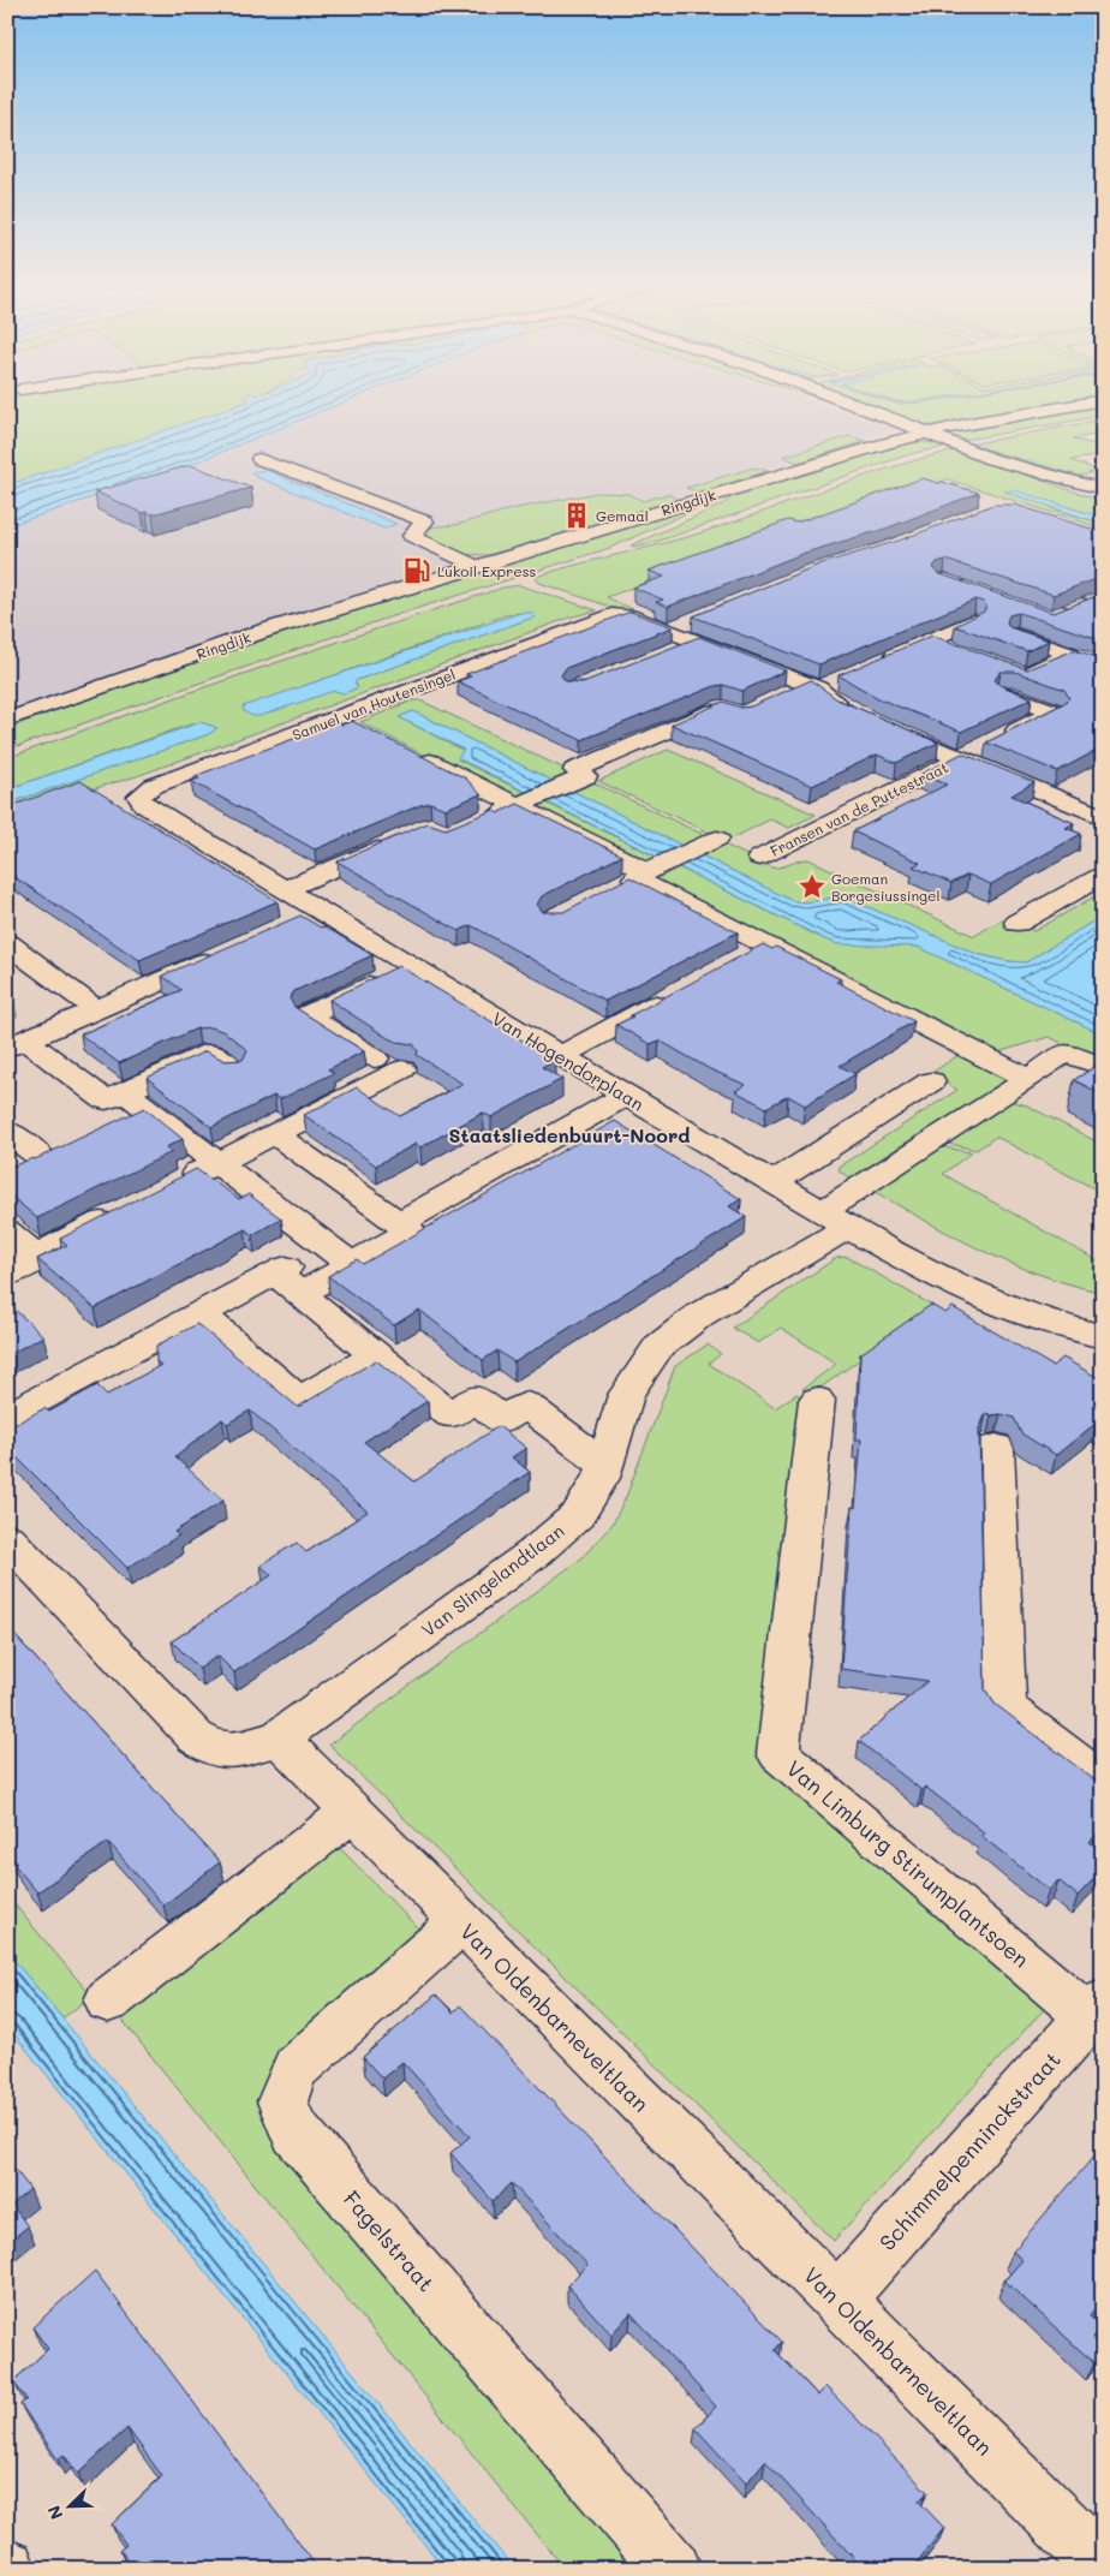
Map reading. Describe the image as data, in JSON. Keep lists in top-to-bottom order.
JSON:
{
  "streets": {
    "street": [
      "Ringdijk",
      "Samuel van Houtensingel",
      "Fransen van de Puttestraat",
      "Van Hogendorplaan",
      "Van Slingelandtlaan",
      "Van Limburg Stirumplantsoen",
      "Van Oldenbarneveltlaan",
      "Schimmelpenninckstraat",
      "Fagelstraat"
    ]
  },
  "crossings": [
    ["Samuel van Houtensingel", "Van Hogendorplaan"],
    ["Van Hogendorplaan", "Van Slingelandtlaan"],
    ["Van Slingelandtlaan", "Van Oldenbarneveltlaan"],
    ["Van Limburg Stirumplantsoen", "Schimmelpenninckstraat"],
    ["Van Oldenbarneveltlaan", "Schimmelpenninckstraat"],
    ["Van Oldenbarneveltlaan", "Fagelstraat"]
  ],
  "districts": ["Staatsliedenbuurt-Noord"],
  "places": {
    "building": ["Gemaal"],
    "fuel station": ["Lukoil Express"],
    "place": ["Goeman Borgesiussingel"]
  },
  "north": "bottom left"
}
